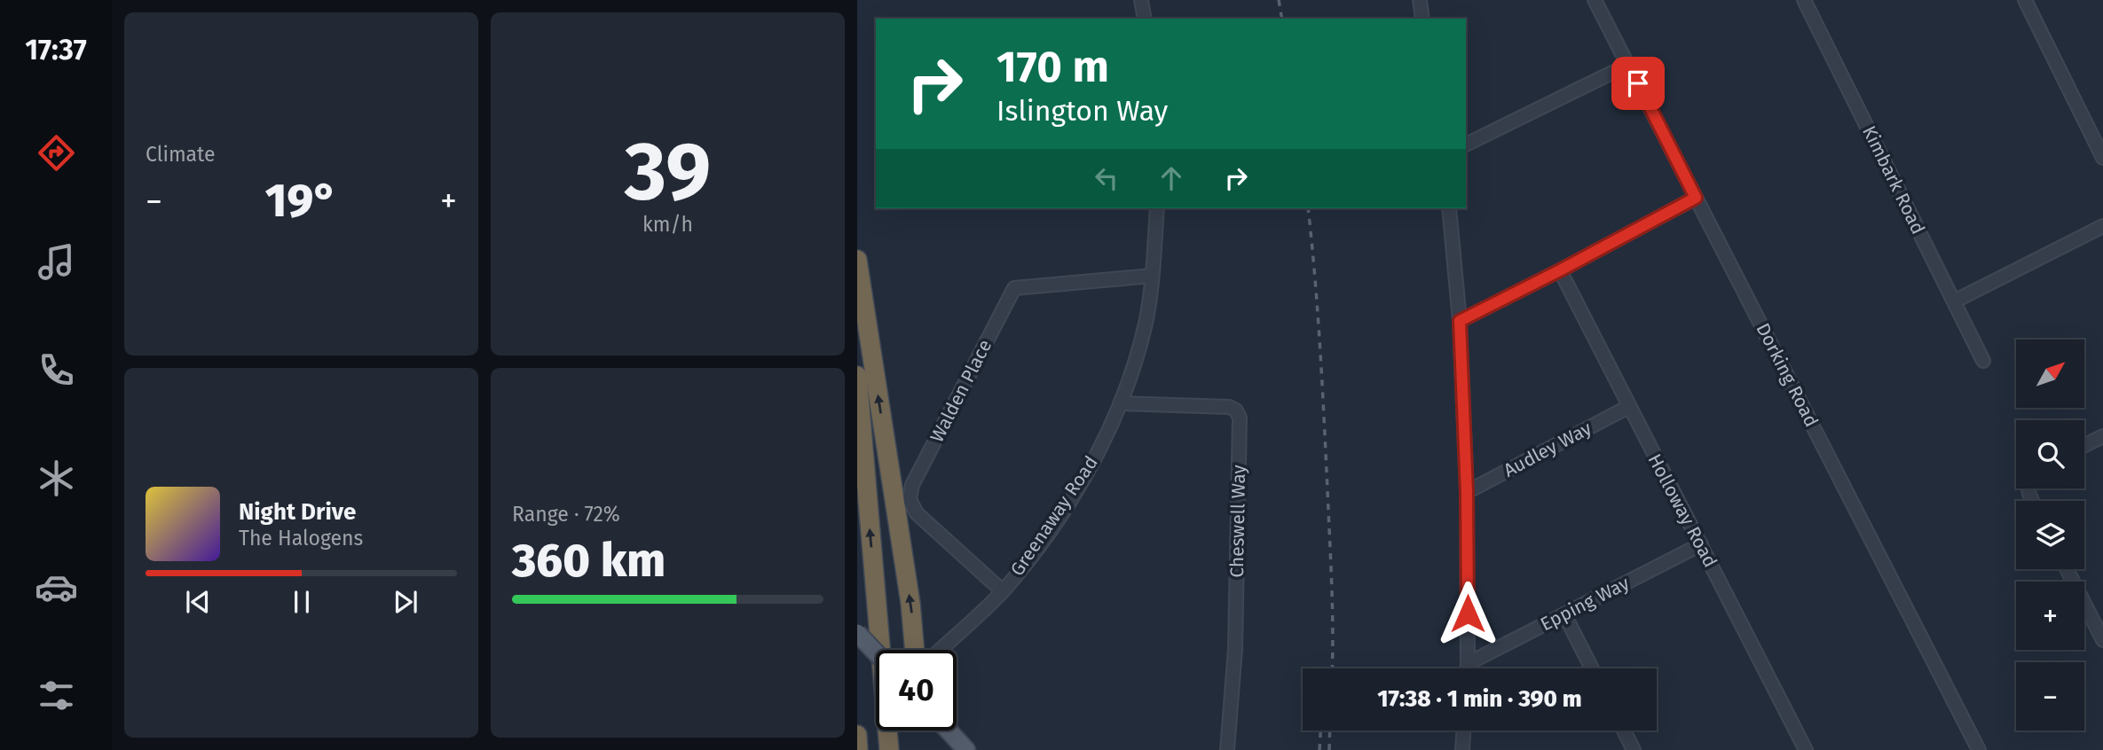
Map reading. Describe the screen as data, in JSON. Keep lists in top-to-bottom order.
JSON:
{
  "streets": {
    "street": [
      "Kimbark Road",
      "Dorking Road",
      "Walden Place",
      "Audley Way",
      "Holloway Road",
      "Greenaway Road",
      "Cheswell Way",
      "Epping Way"
    ]
  },
  "crossings": [
    ["Walden Place", "Greenaway Road"],
    ["Audley Way", "Holloway Road"],
    ["Holloway Road", "Epping Way"],
    ["Greenaway Road", "Cheswell Way"]
  ],
  "north": "top right",
  "page": {
    "tabs": "17:37",
    "tile": [
      "Climate",
      ["39", "km/h"],
      ["Range · 72%", "360 km"]
    ],
    "turn": ["170 m", "Islington Way"],
    "heat": ["−", "19°", "+"],
    "map_buttons": ["+", "−"],
    "song": ["Night Drive", "The Halogens"],
    "limit": "40",
    "trip": "17:38 · 1 min · 390 m"
  }
}
